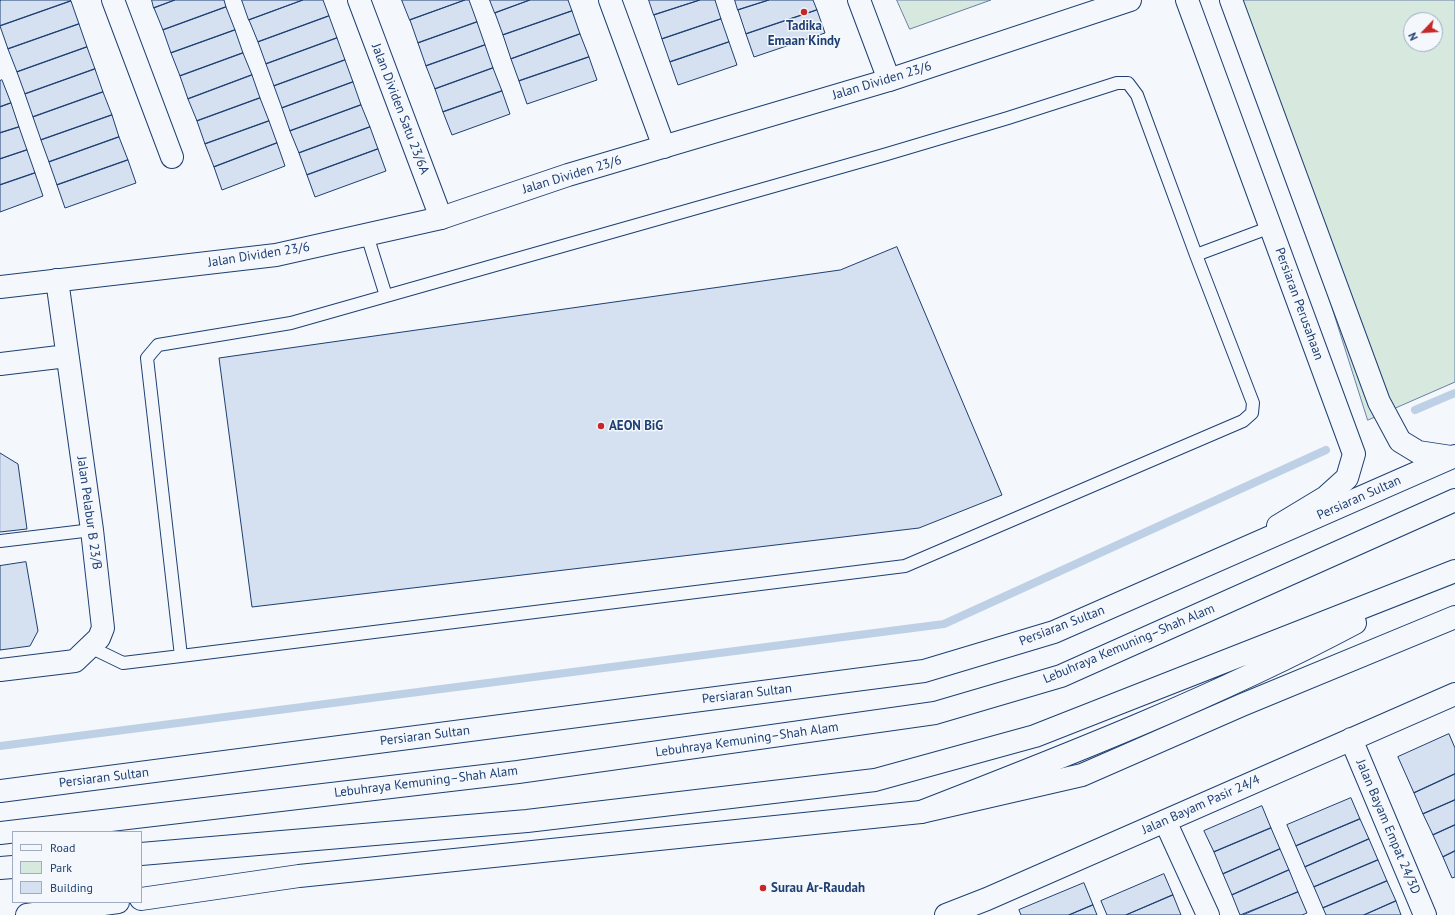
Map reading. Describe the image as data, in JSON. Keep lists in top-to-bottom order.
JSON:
{
  "streets": {
    "main road": [
      "Jalan Dividen 23/6",
      "Jalan Dividen Satu 23/6A",
      "Persiaran Perusahaan",
      "Persiaran Sultan",
      "Jalan Pelabur B 23/B",
      "Lebuhraya Kemuning–Shah Alam",
      "Jalan Bayam Pasir 24/4",
      "Jalan Bayam Empat 24/3D"
    ]
  },
  "crossings": [
    ["Jalan Dividen 23/6", "Jalan Dividen Satu 23/6A"],
    ["Jalan Dividen 23/6", "Jalan Pelabur B 23/B"],
    ["Persiaran Perusahaan", "Persiaran Sultan"],
    ["Jalan Bayam Pasir 24/4", "Jalan Bayam Empat 24/3D"]
  ],
  "places": ["Tadika Emaan Kindy", "AEON BiG", "Surau Ar-Raudah"],
  "legend": ["Road", "Park", "Building"],
  "north": "bottom left"
}
